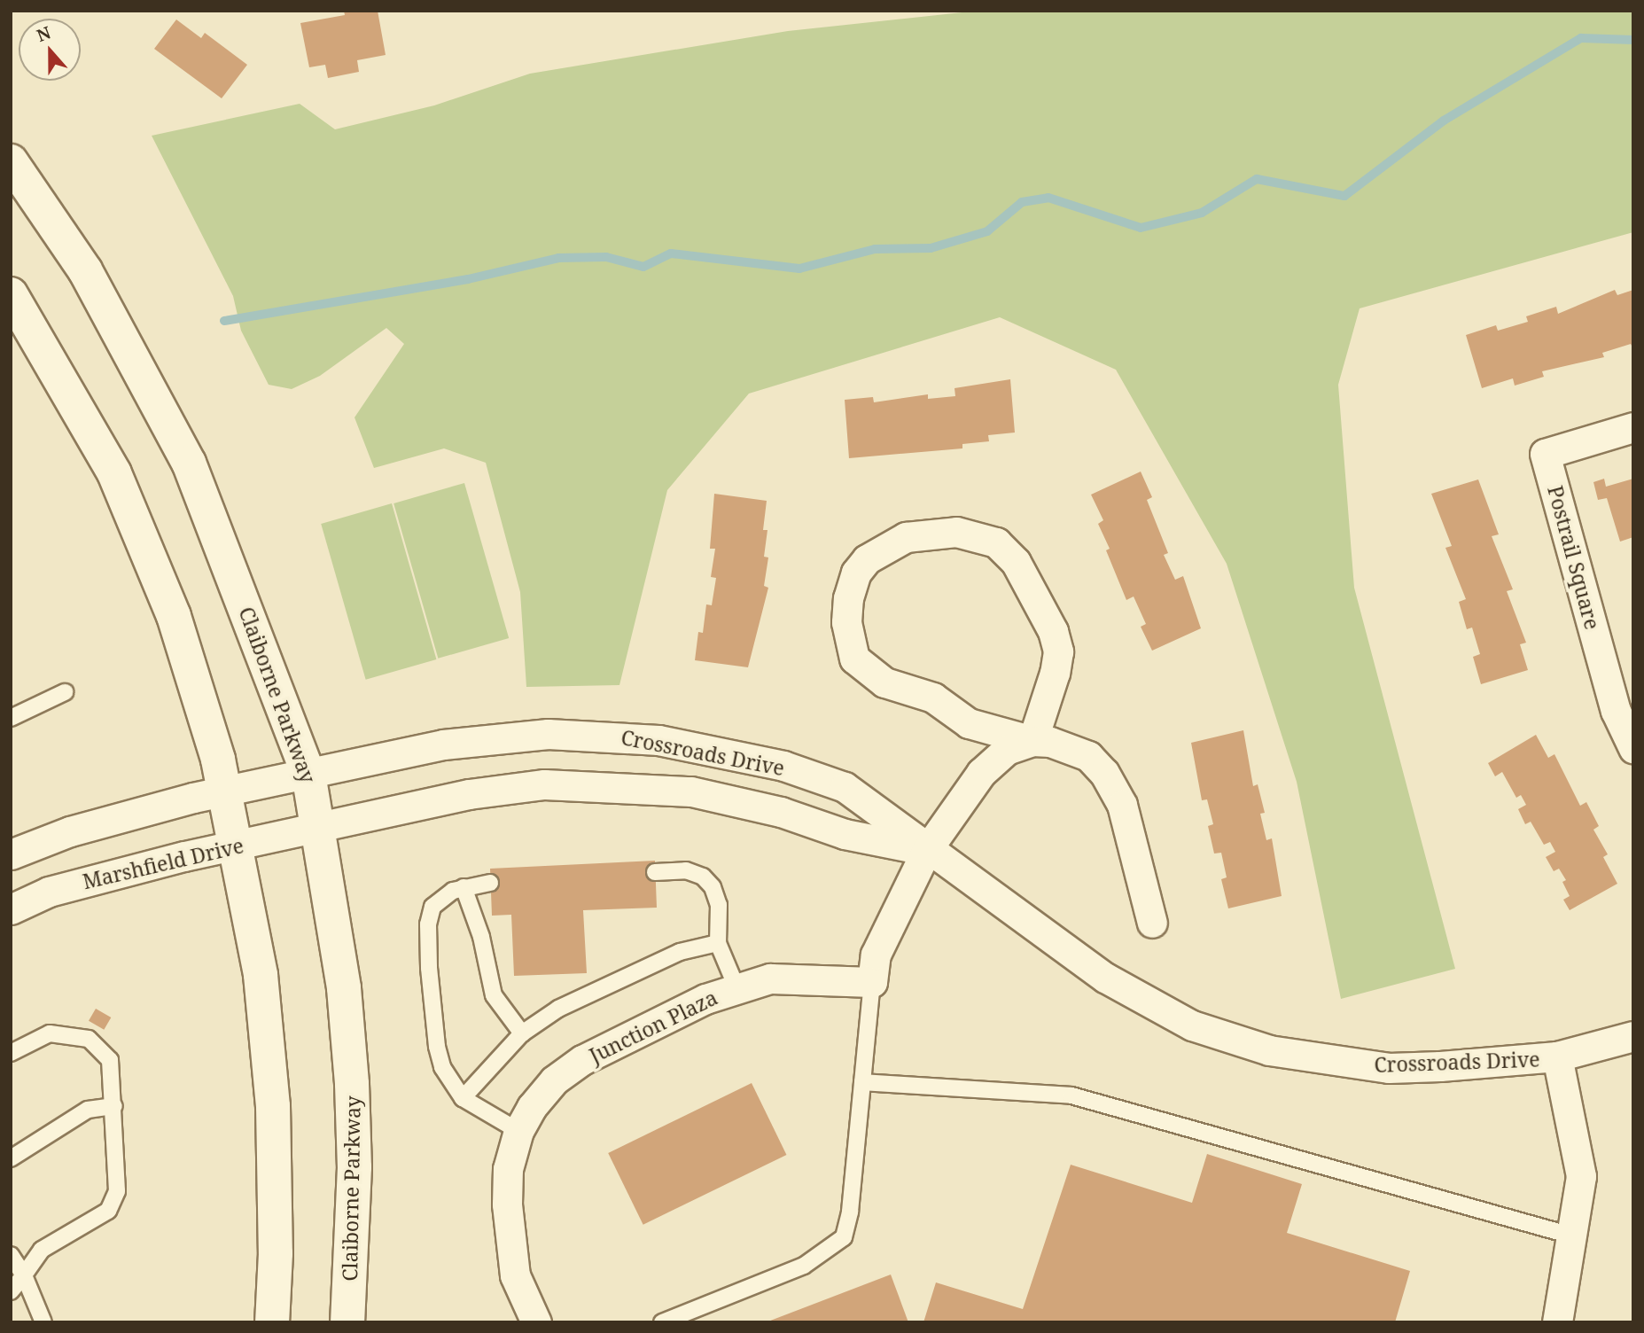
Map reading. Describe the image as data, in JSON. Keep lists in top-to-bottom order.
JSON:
{
  "streets": {
    "main road": ["Claiborne Parkway"],
    "street": [
      "Postrail Square",
      "Crossroads Drive",
      "Marshfield Drive",
      "Junction Plaza"
    ]
  },
  "crossings": [
    ["Claiborne Parkway", "Crossroads Drive"],
    ["Claiborne Parkway", "Marshfield Drive"],
    ["Crossroads Drive", "Marshfield Drive"]
  ],
  "north": "top"
}
